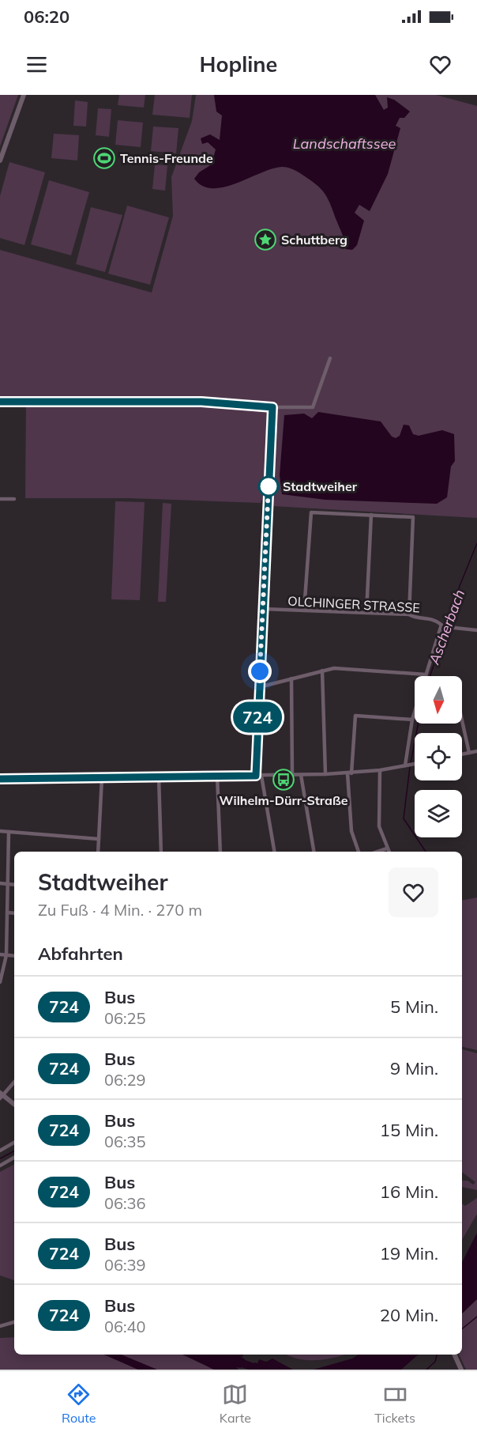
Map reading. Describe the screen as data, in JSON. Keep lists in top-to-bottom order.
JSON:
{
  "streets": {
    "street": ["OLCHINGER STRASSE"]
  },
  "water": ["Landschaftssee", "Ascherbach"],
  "places": {
    "sports": ["Tennis-Freunde"],
    "place": ["Schuttberg"],
    "other": ["Stadtweiher"],
    "bus stop": ["Wilhelm-Dürr-Straße"]
  },
  "lines": ["bus line 724"],
  "north": "bottom",
  "page": {
    "status": "06:20",
    "header": "Hopline",
    "on_map": "724",
    "heading": [
      ["Stadtweiher", "Zu Fuß · 4 Min. · 270 m"],
      "Abfahrten"
    ],
    "list": [
      {
        "mark": "724",
        "name": "Bus",
        "note": "06:25",
        "value": "5 Min."
      },
      {
        "mark": "724",
        "name": "Bus",
        "note": "06:29",
        "value": "9 Min."
      },
      {
        "mark": "724",
        "name": "Bus",
        "note": "06:35",
        "value": "15 Min."
      },
      {
        "mark": "724",
        "name": "Bus",
        "note": "06:36",
        "value": "16 Min."
      },
      {
        "mark": "724",
        "name": "Bus",
        "note": "06:39",
        "value": "19 Min."
      },
      {
        "mark": "724",
        "name": "Bus",
        "note": "06:40",
        "value": "20 Min."
      }
    ],
    "tabs": ["Route", "Karte", "Tickets"]
  }
}
